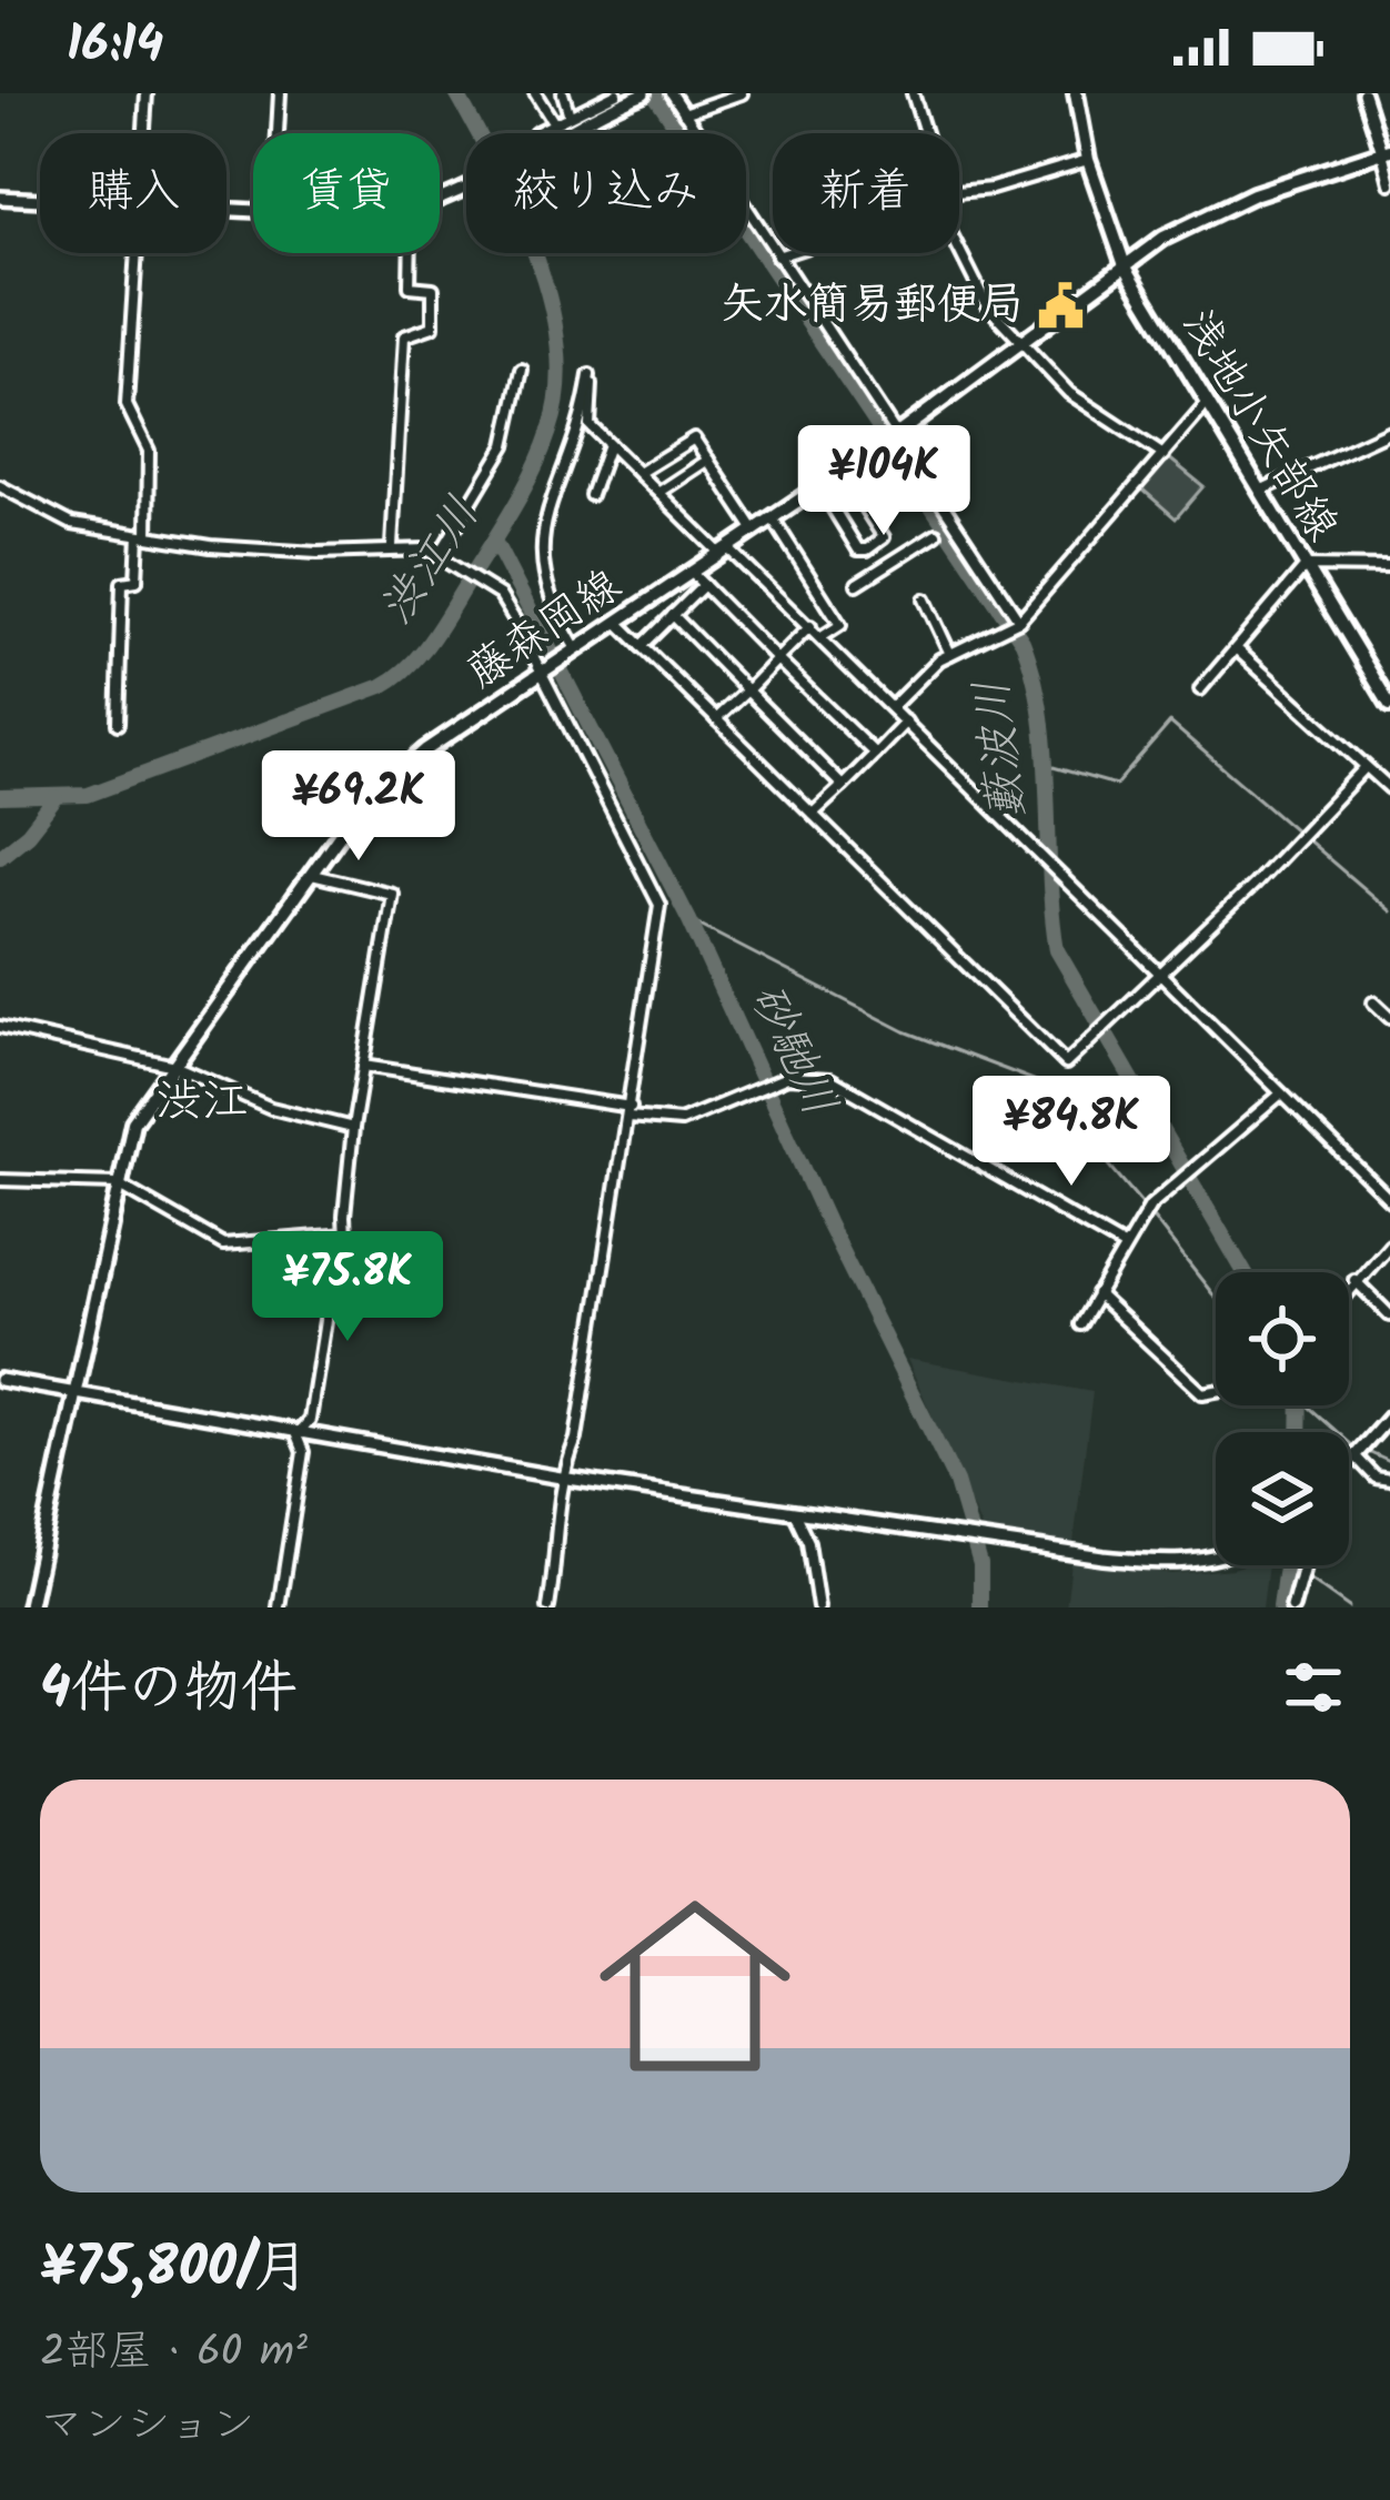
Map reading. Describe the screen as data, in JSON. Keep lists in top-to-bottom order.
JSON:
{
  "streets": {
    "main road": ["浅地小矢部線", "藤森岡線"]
  },
  "crossings": [
    ["浅地小矢部線", "藤森岡線"]
  ],
  "districts": ["渋江"],
  "water": ["渋江川", "藪波川", "砂馳川"],
  "places": {
    "public building": ["矢水簡易郵便局"]
  },
  "page": {
    "status": "16:14",
    "chip": [
      "購入",
      "賃貸",
      "絞り込み",
      "新着"
    ],
    "price": [
      "¥104K",
      "¥69.2K",
      "¥84.8K",
      "¥75.8K"
    ],
    "heading": "4件の物件",
    "list": [
      {
        "name": "¥75,800/月",
        "note": "2部屋 · 60 m² · マンション"
      }
    ]
  }
}
